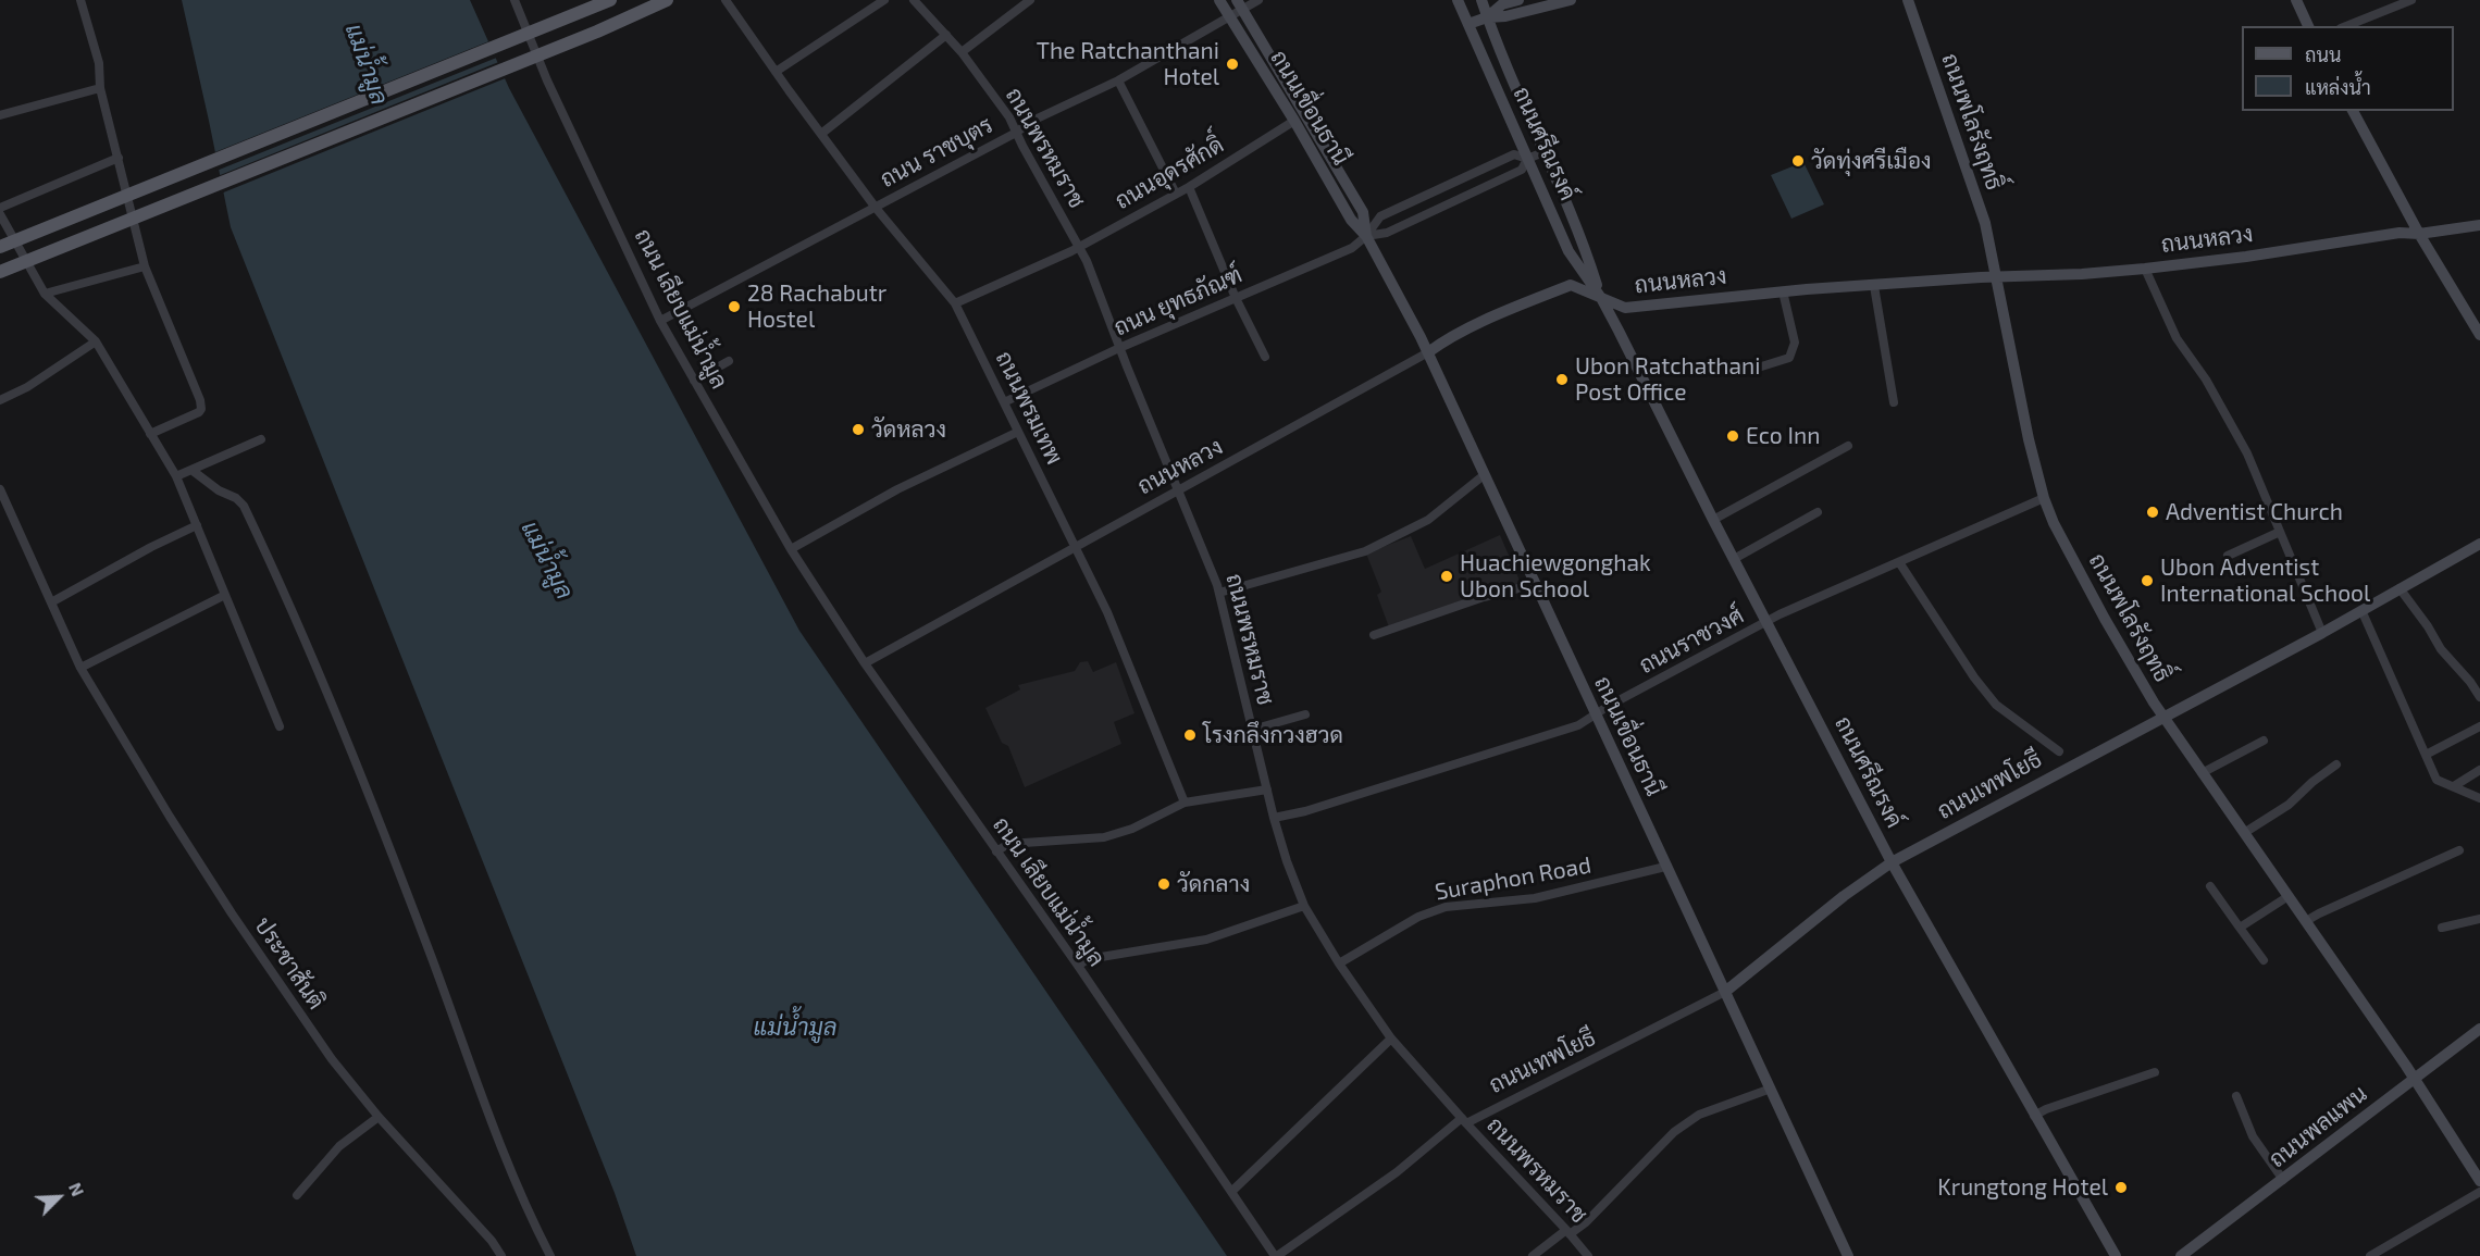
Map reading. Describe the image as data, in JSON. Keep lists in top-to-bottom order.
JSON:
{
  "streets": {
    "street": [
      "ถนนเขื่อนธานี",
      "ถนนพโลรังฤทธิ์",
      "ถนนศรีณรงค์",
      "ถนนพรหมราช",
      "ถนน ราชบุตร",
      "ถนนอุดรศักดิ์",
      "ถนนหลวง",
      "ถนน ยุทธภัณฑ์",
      "ถนน เลียบแม่น้ำมูล",
      "ถนนพรมเทพ",
      "ถนนราชวงศ์",
      "ถนนเทพโยธี",
      "Suraphon Road",
      "ประชาสันติ",
      "ถนนพลแพน"
    ]
  },
  "crossings": [
    ["ถนนเขื่อนธานี", "ถนน ราชบุตร"],
    ["ถนนเขื่อนธานี", "ถนนอุดรศักดิ์"],
    ["ถนนเขื่อนธานี", "ถนนหลวง"],
    ["ถนนเขื่อนธานี", "ถนน ยุทธภัณฑ์"],
    ["ถนนเขื่อนธานี", "ถนนราชวงศ์"],
    ["ถนนเขื่อนธานี", "ถนนเทพโยธี"],
    ["ถนนเขื่อนธานี", "Suraphon Road"],
    ["ถนนพโลรังฤทธิ์", "ถนนหลวง"],
    ["ถนนพโลรังฤทธิ์", "ถนนราชวงศ์"],
    ["ถนนพโลรังฤทธิ์", "ถนนเทพโยธี"],
    ["ถนนพโลรังฤทธิ์", "ถนนพลแพน"],
    ["ถนนศรีณรงค์", "ถนนหลวง"],
    ["ถนนศรีณรงค์", "ถนนราชวงศ์"],
    ["ถนนศรีณรงค์", "ถนนเทพโยธี"],
    ["ถนนพรหมราช", "ถนน ราชบุตร"],
    ["ถนนพรหมราช", "ถนนอุดรศักดิ์"],
    ["ถนนพรหมราช", "ถนนหลวง"],
    ["ถนนพรหมราช", "ถนน ยุทธภัณฑ์"],
    ["ถนนพรหมราช", "ถนนราชวงศ์"],
    ["ถนนพรหมราช", "ถนนเทพโยธี"],
    ["ถนนพรหมราช", "Suraphon Road"],
    ["ถนน ราชบุตร", "ถนน เลียบแม่น้ำมูล"],
    ["ถนน ราชบุตร", "ถนนพรมเทพ"],
    ["ถนนอุดรศักดิ์", "ถนนพรมเทพ"],
    ["ถนนหลวง", "ถนน เลียบแม่น้ำมูล"],
    ["ถนนหลวง", "ถนนพรมเทพ"],
    ["ถนน ยุทธภัณฑ์", "ถนนพรมเทพ"],
    ["ถนน เลียบแม่น้ำมูล", "ถนนเทพโยธี"]
  ],
  "water": ["แม่น้ำมูล"],
  "places": [
    "The Ratchanthani Hotel",
    "วัดทุ่งศรีเมือง",
    "28 Rachabutr Hostel",
    "Ubon Ratchathani Post Office",
    "วัดหลวง",
    "Eco Inn",
    "Adventist Church",
    "Huachiewgonghak Ubon School",
    "Ubon Adventist International School",
    "โรงกลึงกวงฮวด",
    "วัดกลาง",
    "Krungtong Hotel"
  ],
  "legend": ["ถนน", "แหล่งน้ำ"],
  "north": "top right"
}
